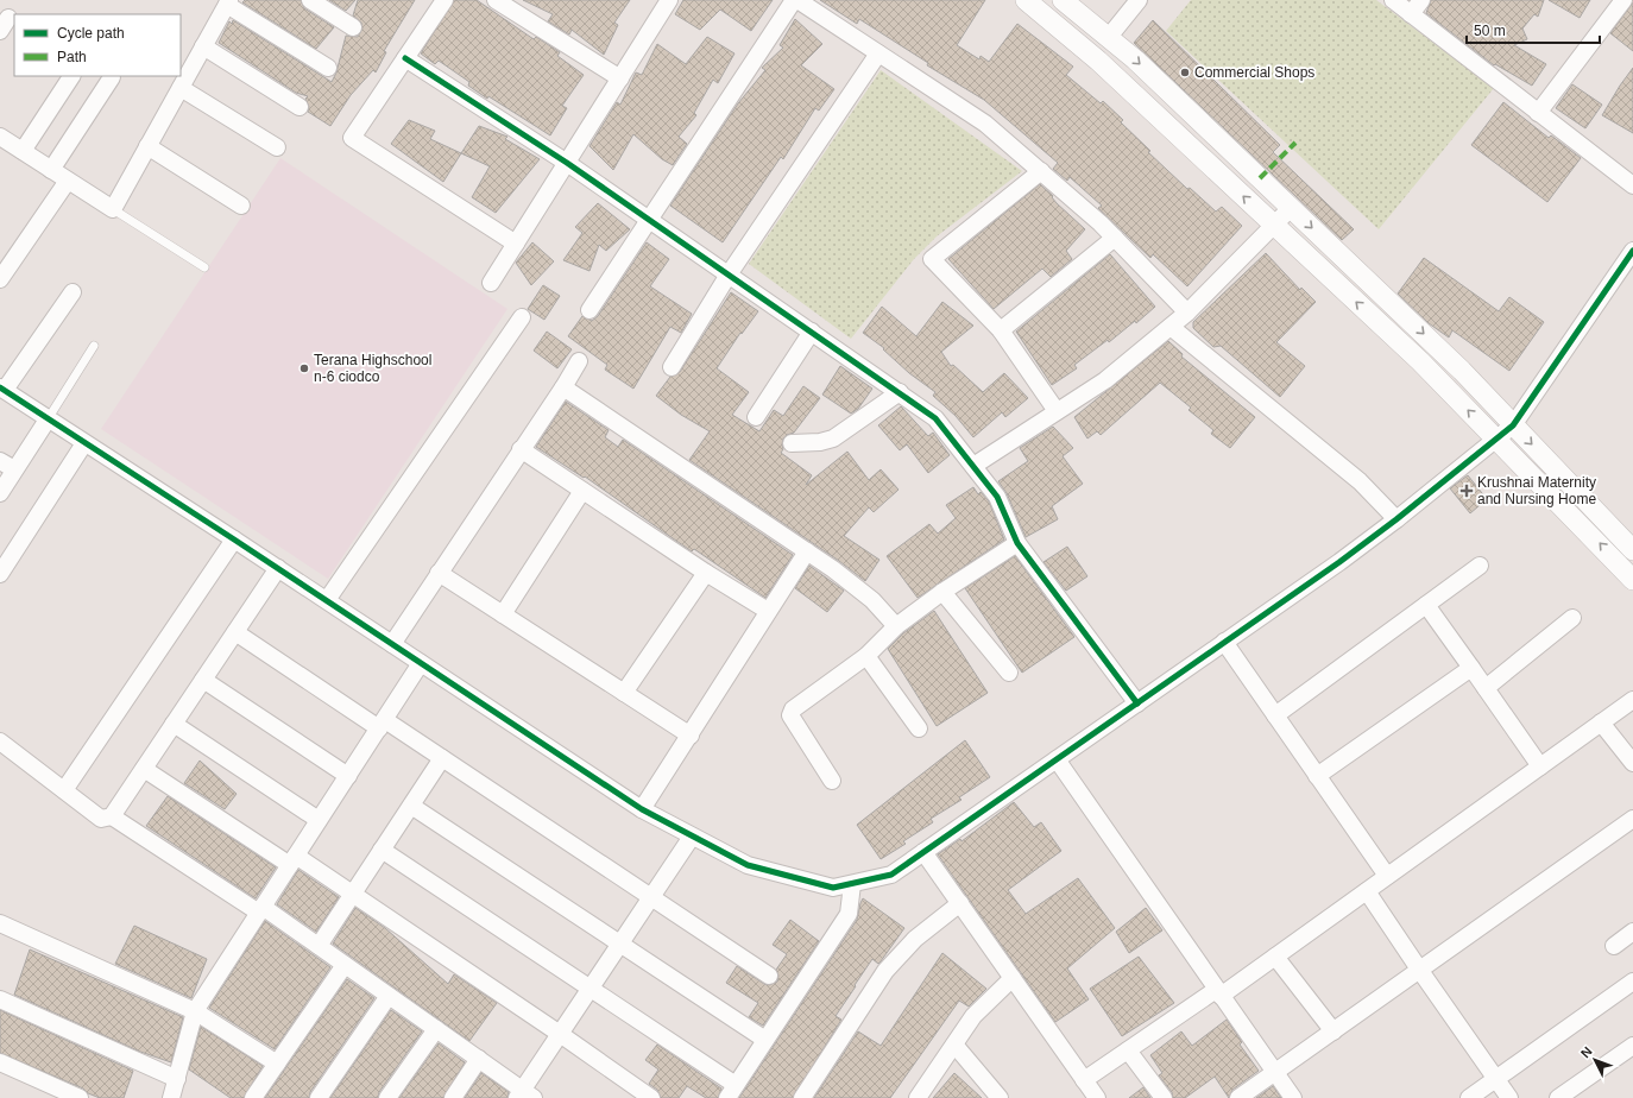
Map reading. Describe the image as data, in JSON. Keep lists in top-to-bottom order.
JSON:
{
  "places": {
    "other": ["Commercial Shops", "Terana Highschool n-6 ciodco"],
    "health": ["Krushnai Maternity and Nursing Home"]
  },
  "legend": ["Cycle path", "Path"],
  "scale_bar": "50 m",
  "north": "top left"
}
